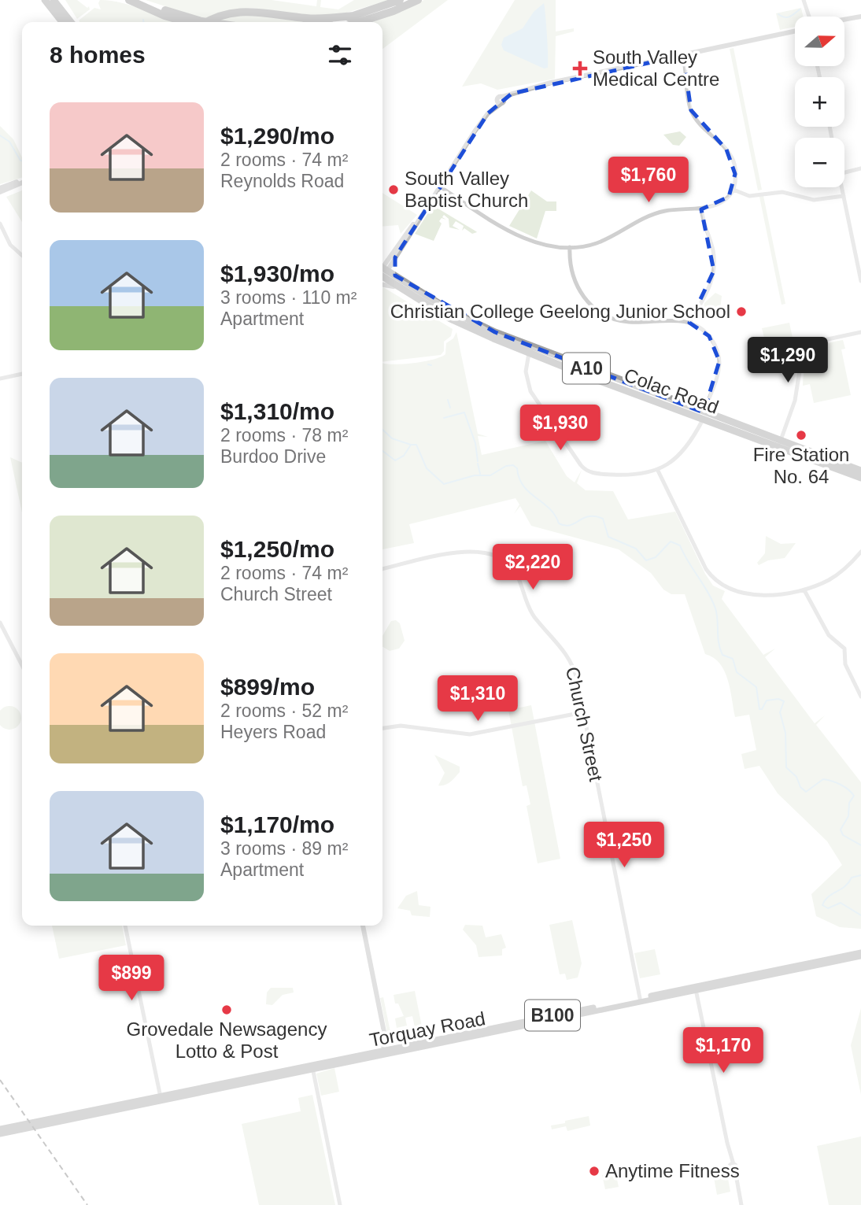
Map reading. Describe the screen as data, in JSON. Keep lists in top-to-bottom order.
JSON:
{
  "streets": {
    "highway": ["A10", "Colac Road"],
    "main road": ["B100", "Torquay Road"],
    "street": ["Church Street"]
  },
  "crossings": [
    ["A10", "Colac Road"],
    ["Church Street", "Torquay Road"]
  ],
  "places": {
    "health": ["South Valley Medical Centre"],
    "other": [
      "South Valley Baptist Church",
      "Christian College Geelong Junior School",
      "Fire Station No. 64",
      "Grovedale Newsagency Lotto & Post",
      "Anytime Fitness"
    ]
  },
  "north": "right",
  "page": {
    "map_buttons": ["+", "−"],
    "heading": "8 homes",
    "list": [
      {
        "name": "$1,290/mo",
        "note": "2 rooms · 74 m² · Reynolds Road"
      },
      {
        "name": "$1,930/mo",
        "note": "3 rooms · 110 m² · Apartment"
      },
      {
        "name": "$1,310/mo",
        "note": "2 rooms · 78 m² · Burdoo Drive"
      },
      {
        "name": "$1,250/mo",
        "note": "2 rooms · 74 m² · Church Street"
      },
      {
        "name": "$899/mo",
        "note": "2 rooms · 52 m² · Heyers Road"
      },
      {
        "name": "$1,170/mo",
        "note": "3 rooms · 89 m² · Apartment"
      }
    ],
    "price": [
      "$1,760",
      "$1,290",
      "$1,930",
      "$2,220",
      "$1,310",
      "$1,250",
      "$899",
      "$1,170"
    ]
  }
}
